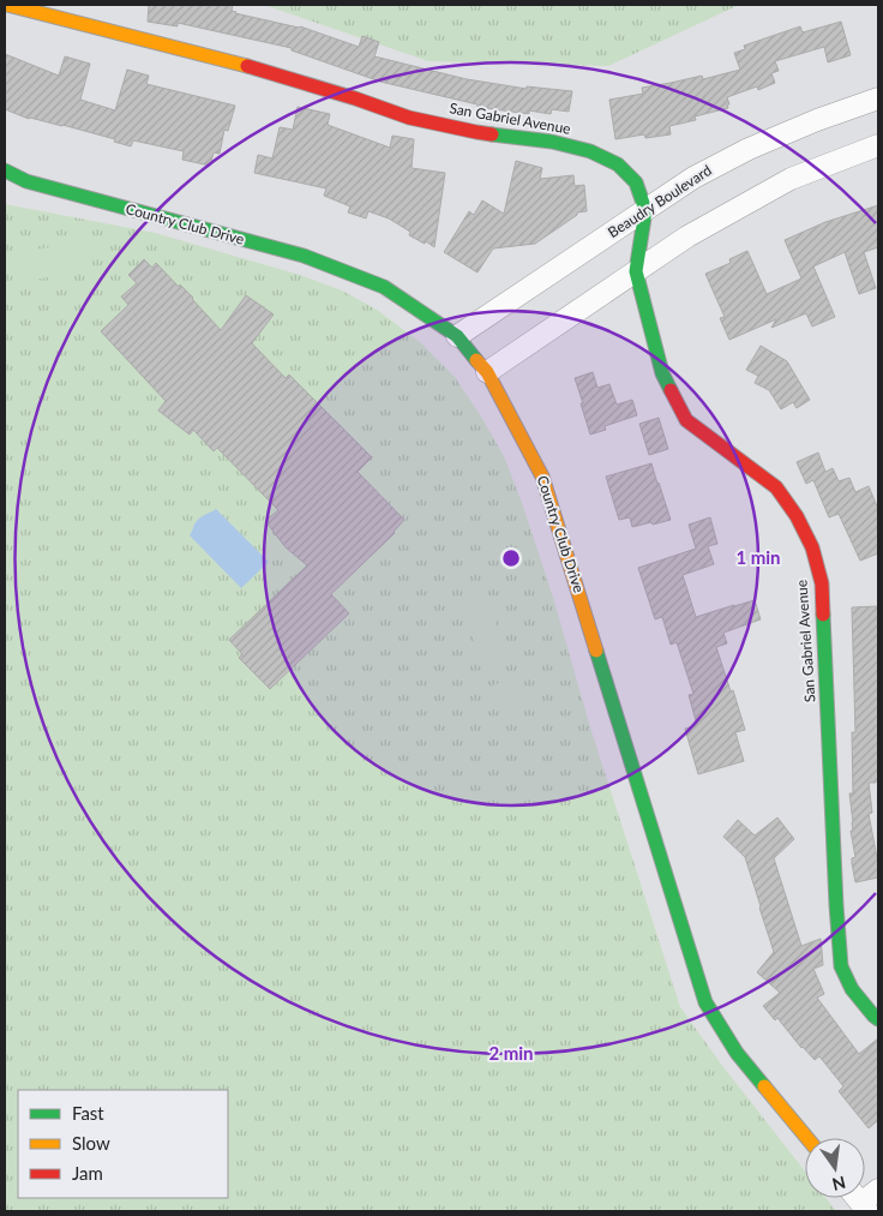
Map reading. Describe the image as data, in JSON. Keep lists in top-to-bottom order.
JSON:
{
  "streets": {
    "street": ["San Gabriel Avenue", "Beaudry Boulevard", "Country Club Drive"]
  },
  "crossings": [
    ["San Gabriel Avenue", "Beaudry Boulevard"],
    ["Beaudry Boulevard", "Country Club Drive"]
  ],
  "legend": ["Fast", "Slow", "Jam"],
  "north": "bottom",
  "rings": ["1 min", "2 min"]
}
